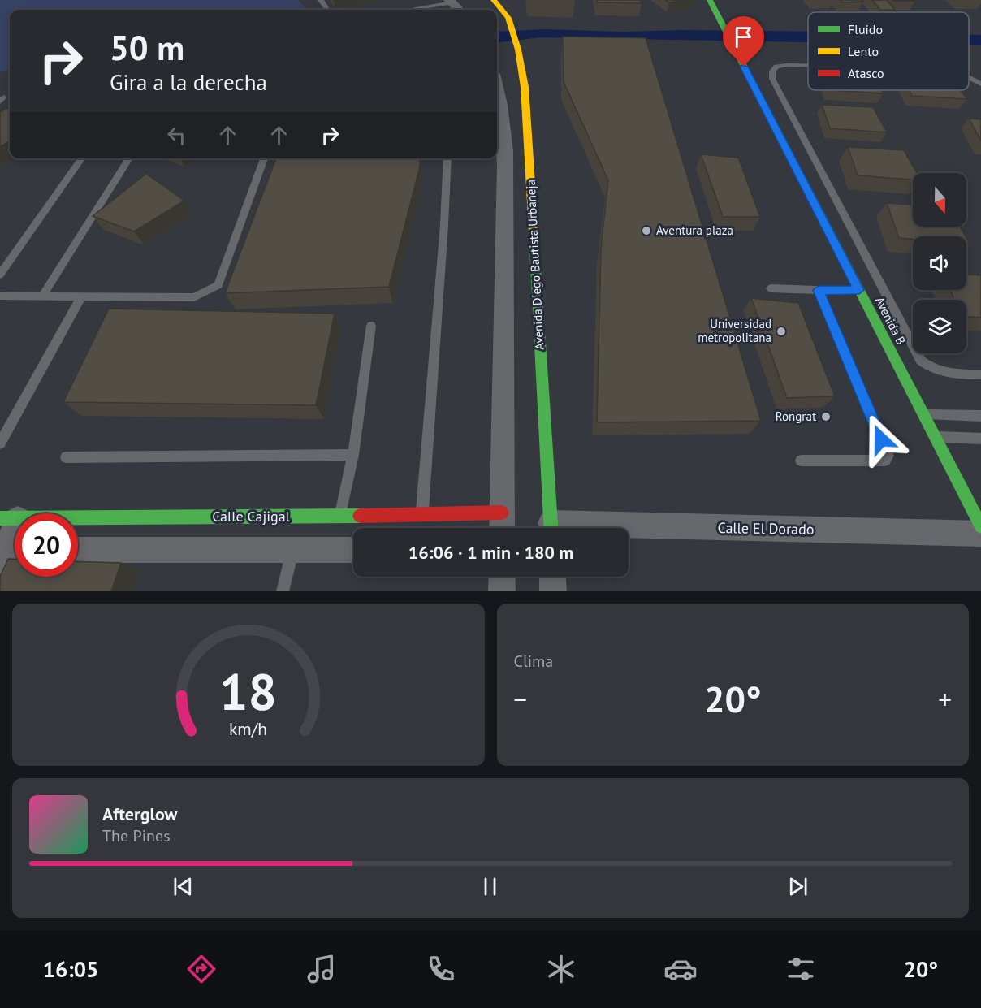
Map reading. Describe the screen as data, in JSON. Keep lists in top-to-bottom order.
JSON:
{
  "streets": {
    "street": [
      "Avenida Diego Bautista Urbaneja",
      "Avenida B",
      "Calle Cajigal",
      "Calle El Dorado"
    ]
  },
  "crossings": [
    ["Avenida Diego Bautista Urbaneja", "Calle Cajigal"]
  ],
  "places": ["Aventura plaza", "Universidad metropolitana", "Rongrat"],
  "legend": ["Fluido", "Lento", "Atasco"],
  "north": "bottom",
  "page": {
    "turn": ["50 m", "Gira a la derecha"],
    "limit": "20",
    "trip": "16:06 · 1 min · 180 m",
    "tile": "Clima",
    "heat": ["−", "20°", "+"],
    "song": ["Afterglow", "The Pines"],
    "tabs": ["16:05", "20°"],
    "gauge": ["18", "km/h"]
  }
}
